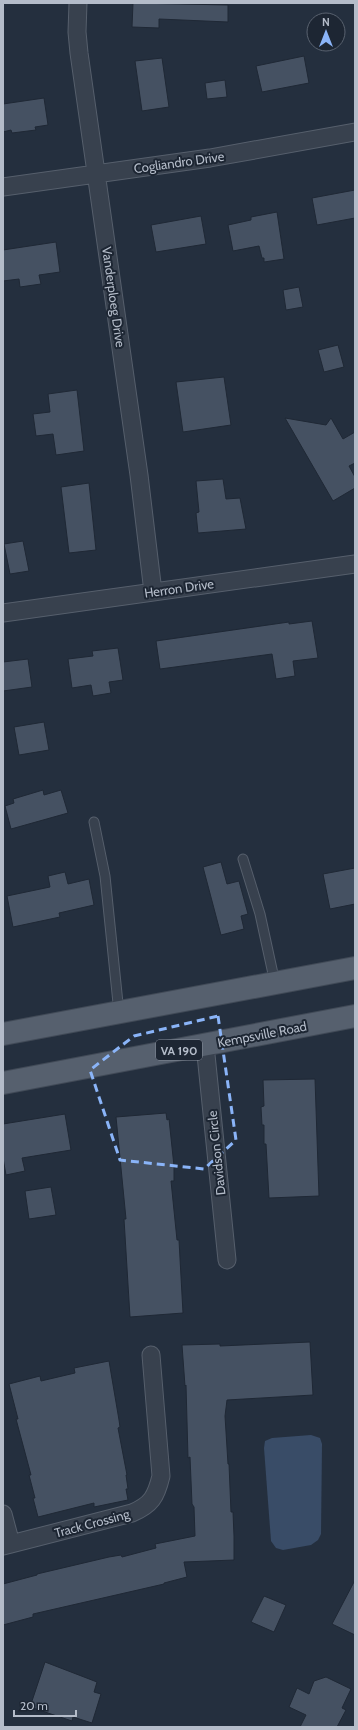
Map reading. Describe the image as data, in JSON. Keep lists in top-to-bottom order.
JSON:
{
  "streets": {
    "main road": ["Kempsville Road", "VA 190"],
    "street": [
      "Cogliandro Drive",
      "Vanderploeg Drive",
      "Herron Drive",
      "Davidson Circle",
      "Track Crossing"
    ]
  },
  "crossings": [
    ["Cogliandro Drive", "Vanderploeg Drive"],
    ["Vanderploeg Drive", "Herron Drive"],
    ["Kempsville Road", "Davidson Circle"]
  ],
  "scale_bar": "20 m",
  "north": "top"
}
